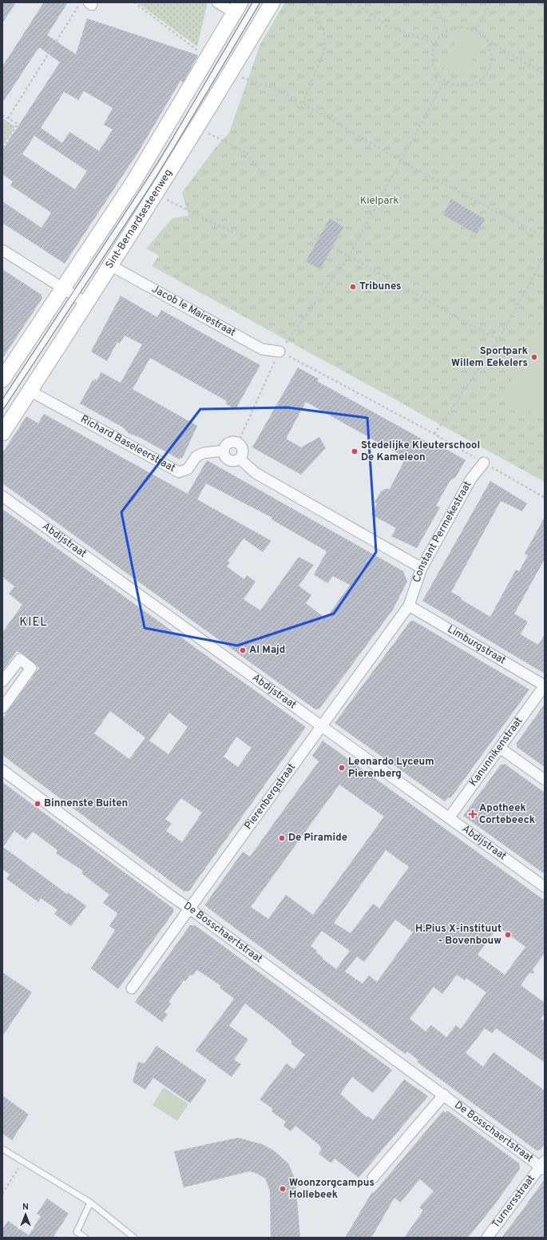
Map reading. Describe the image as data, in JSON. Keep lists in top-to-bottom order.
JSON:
{
  "streets": {
    "street": [
      "Sint-Bernardsesteenweg",
      "Jacob le Mairestraat",
      "Richard Baseleerstraat",
      "Constant Permekestraat",
      "Abdijstraat",
      "Limburgstraat",
      "Kanunnikenstraat",
      "Pierenbergstraat",
      "De Bosschaertstraat",
      "Turnersstraat"
    ]
  },
  "crossings": [
    ["Sint-Bernardsesteenweg", "Jacob le Mairestraat"],
    ["Sint-Bernardsesteenweg", "Richard Baseleerstraat"],
    ["Constant Permekestraat", "Limburgstraat"],
    ["Constant Permekestraat", "Pierenbergstraat"],
    ["Abdijstraat", "Kanunnikenstraat"],
    ["Abdijstraat", "Pierenbergstraat"],
    ["Limburgstraat", "Kanunnikenstraat"],
    ["Limburgstraat", "Pierenbergstraat"],
    ["Pierenbergstraat", "De Bosschaertstraat"],
    ["De Bosschaertstraat", "Turnersstraat"]
  ],
  "districts": ["KIEL"],
  "parks": ["Kielpark"],
  "places": {
    "other": [
      "Tribunes",
      "Sportpark Willem Eekelers",
      "Stedelijke Kleuterschool De Kameleon",
      "Al Majd",
      "Leonardo Lyceum Pierenberg",
      "Binnenste Buiten",
      "De Piramide",
      "H.Pius X-instituut - Bovenbouw",
      "Woonzorgcampus Hollebeek"
    ],
    "health": ["Apotheek Cortebeeck"]
  },
  "north": "top"
}
